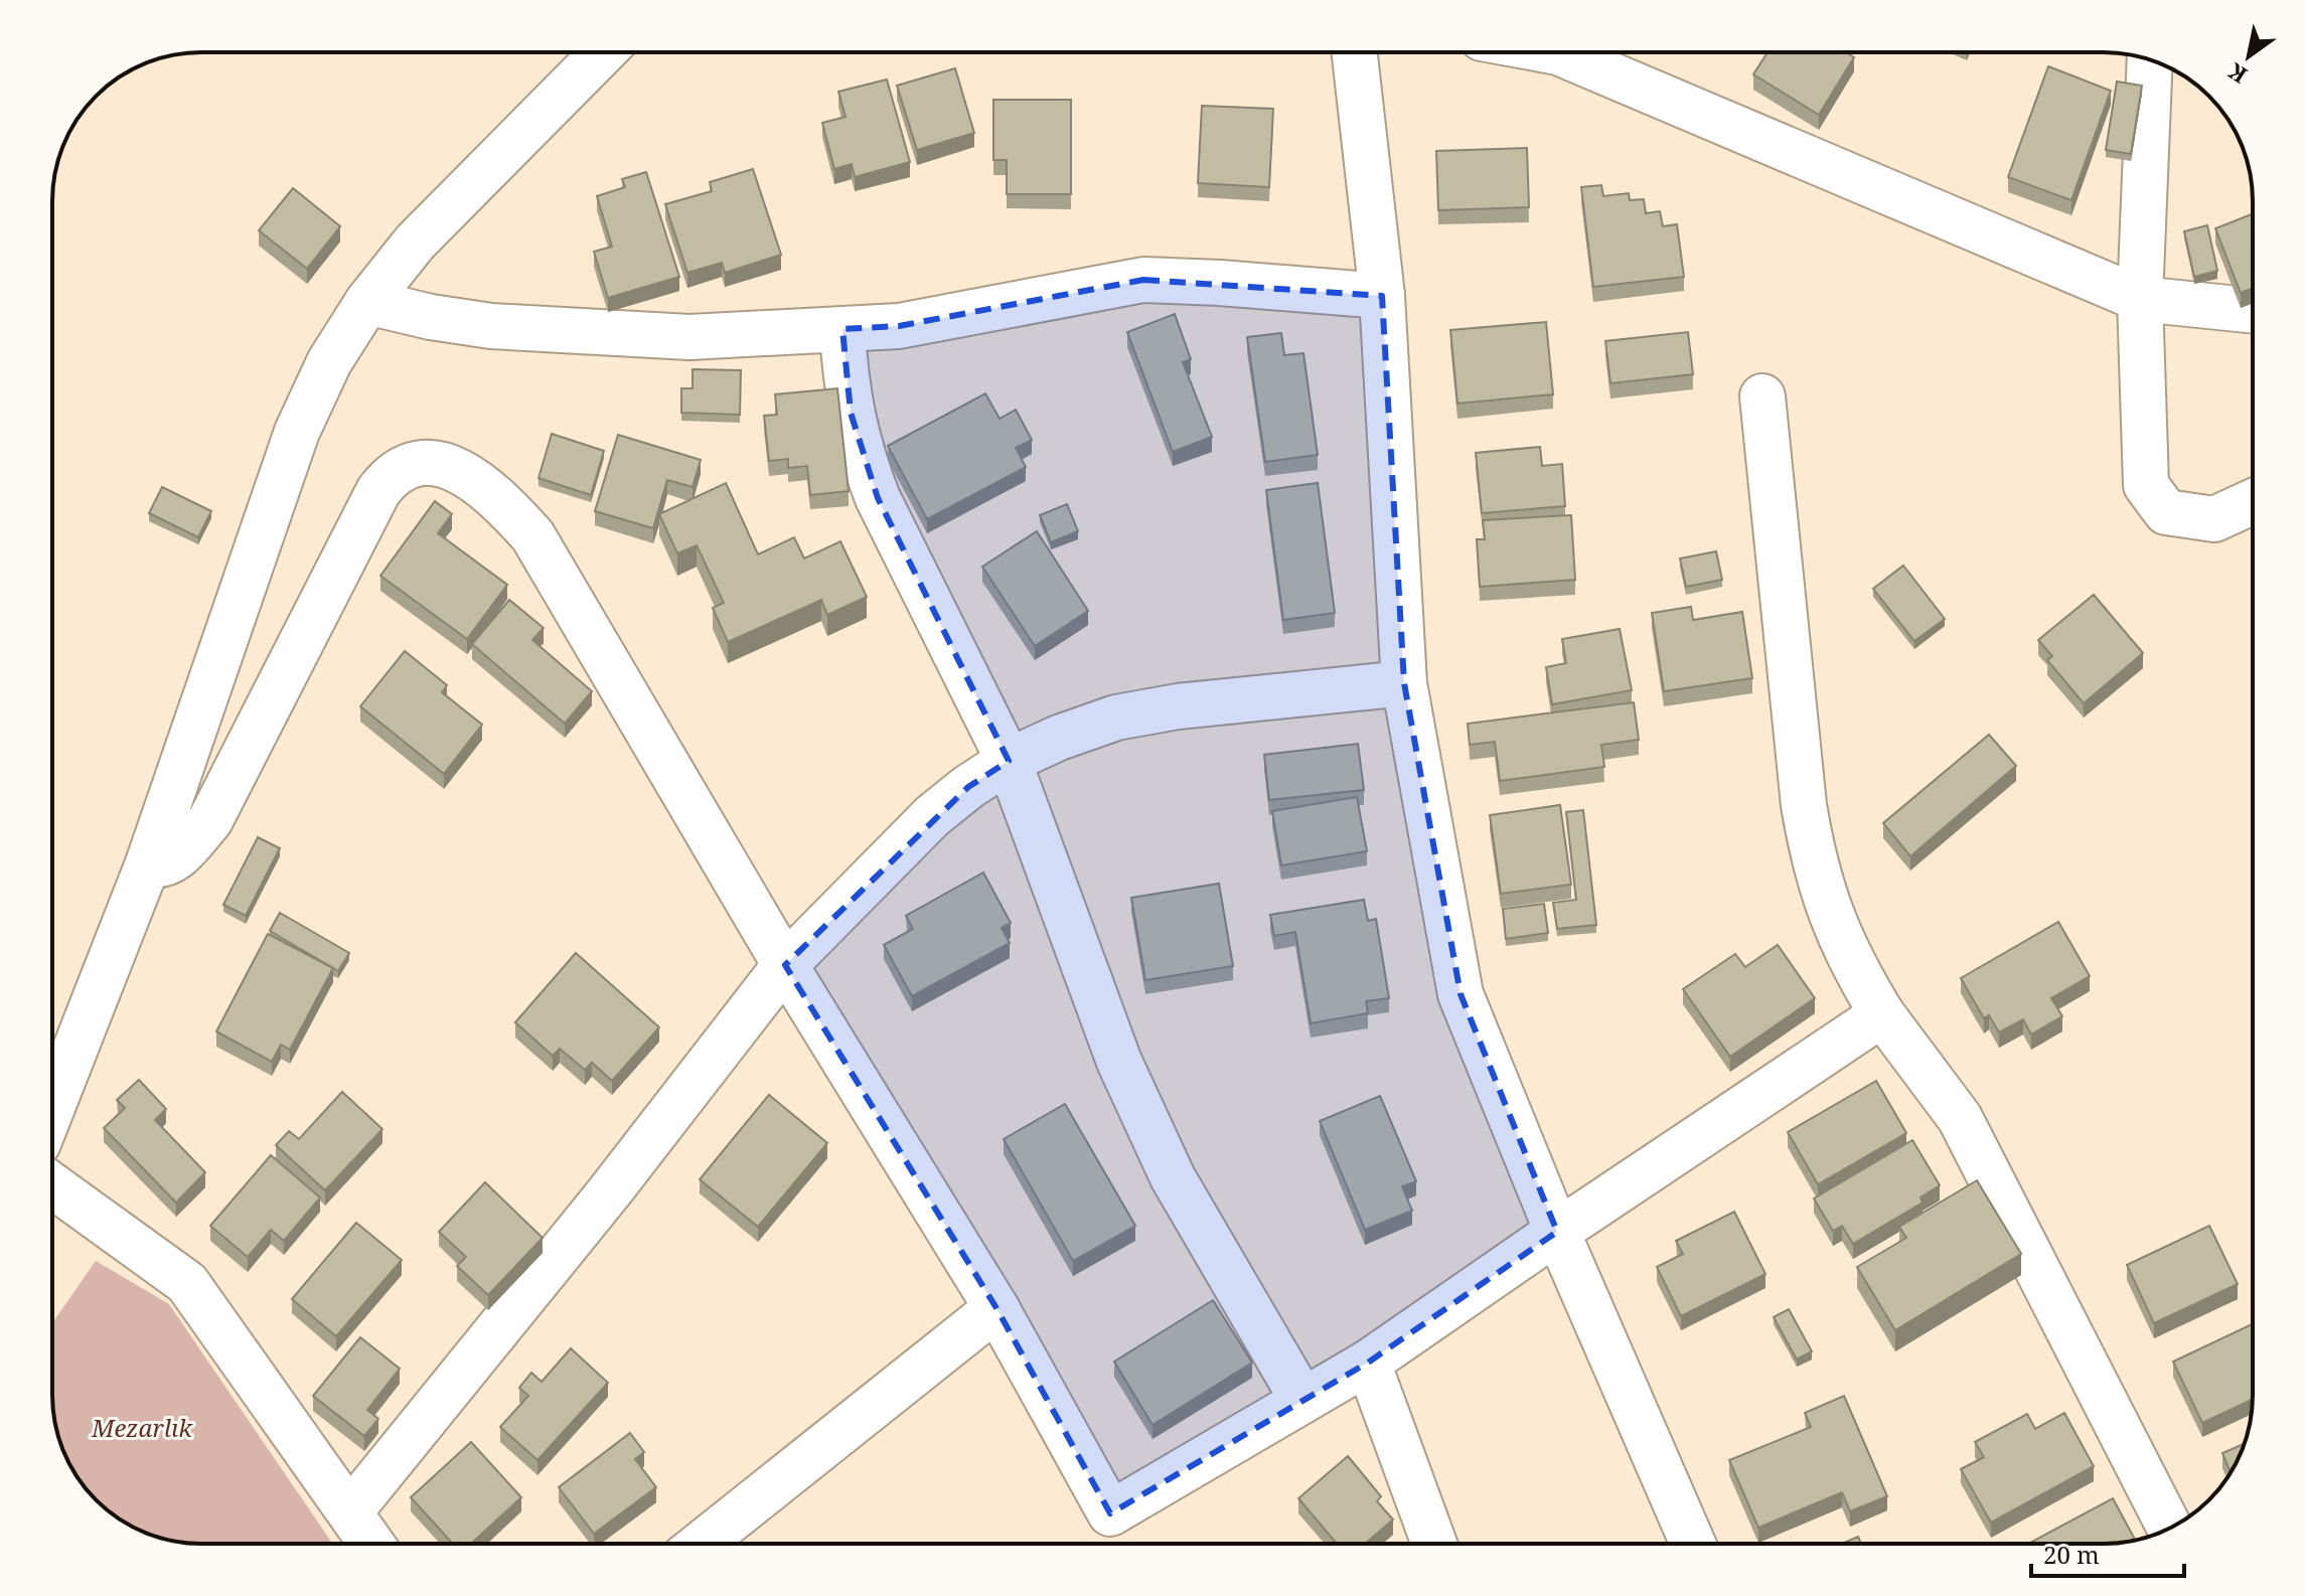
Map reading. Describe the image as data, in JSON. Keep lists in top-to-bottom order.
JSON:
{
  "parks": ["Mezarlık"],
  "scale_bar": "20 m",
  "north": "bottom left"
}
